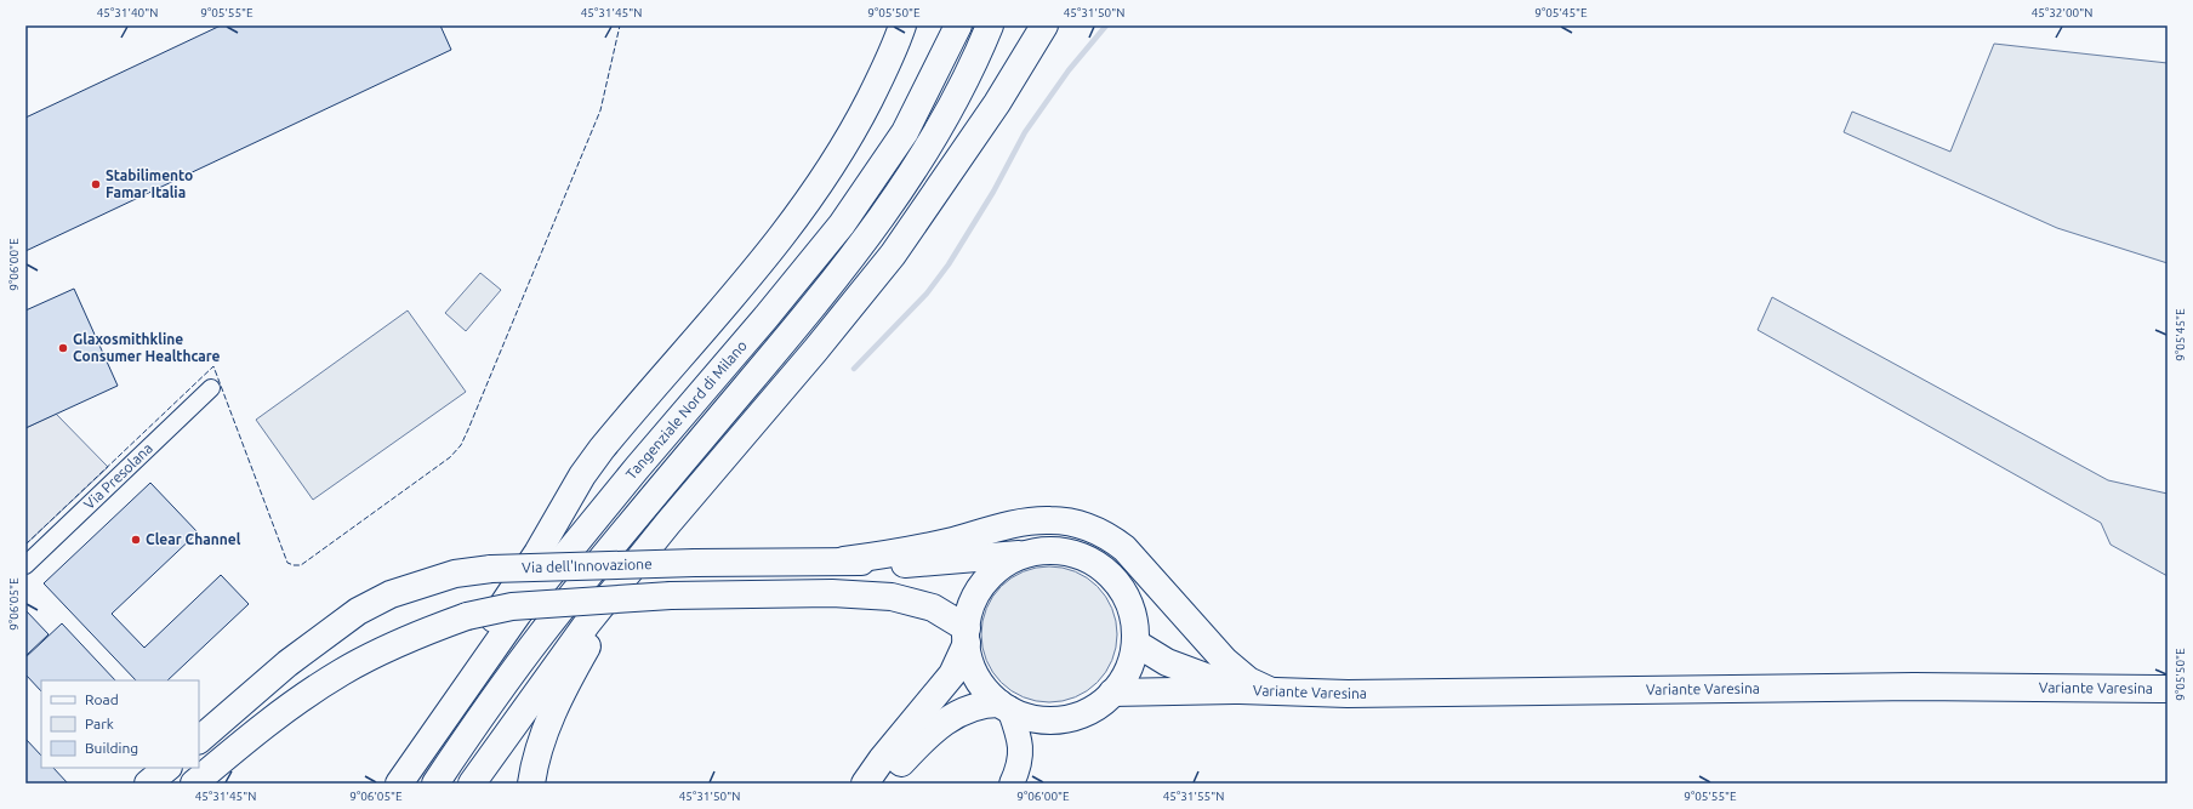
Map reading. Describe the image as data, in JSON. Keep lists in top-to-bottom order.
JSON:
{
  "streets": {
    "main road": ["Tangenziale Nord di Milano", "Via dell'Innovazione", "Variante Varesina"],
    "street": ["Via Presolana"]
  },
  "crossings": [
    ["Via dell'Innovazione", "Variante Varesina"]
  ],
  "places": ["Stabilimento Famar Italia", "Glaxosmithkline Consumer Healthcare", "Clear Channel"],
  "legend": ["Road", "Park", "Building"],
  "coordinates": [
    "45°31'40\"N",
    "9°05'55\"E",
    "45°31'45\"N",
    "9°05'50\"E",
    "45°31'50\"N",
    "9°05'45\"E",
    "45°32'00\"N",
    "9°06'00\"E",
    "9°06'05\"E",
    "45°31'55\"N"
  ]
}
